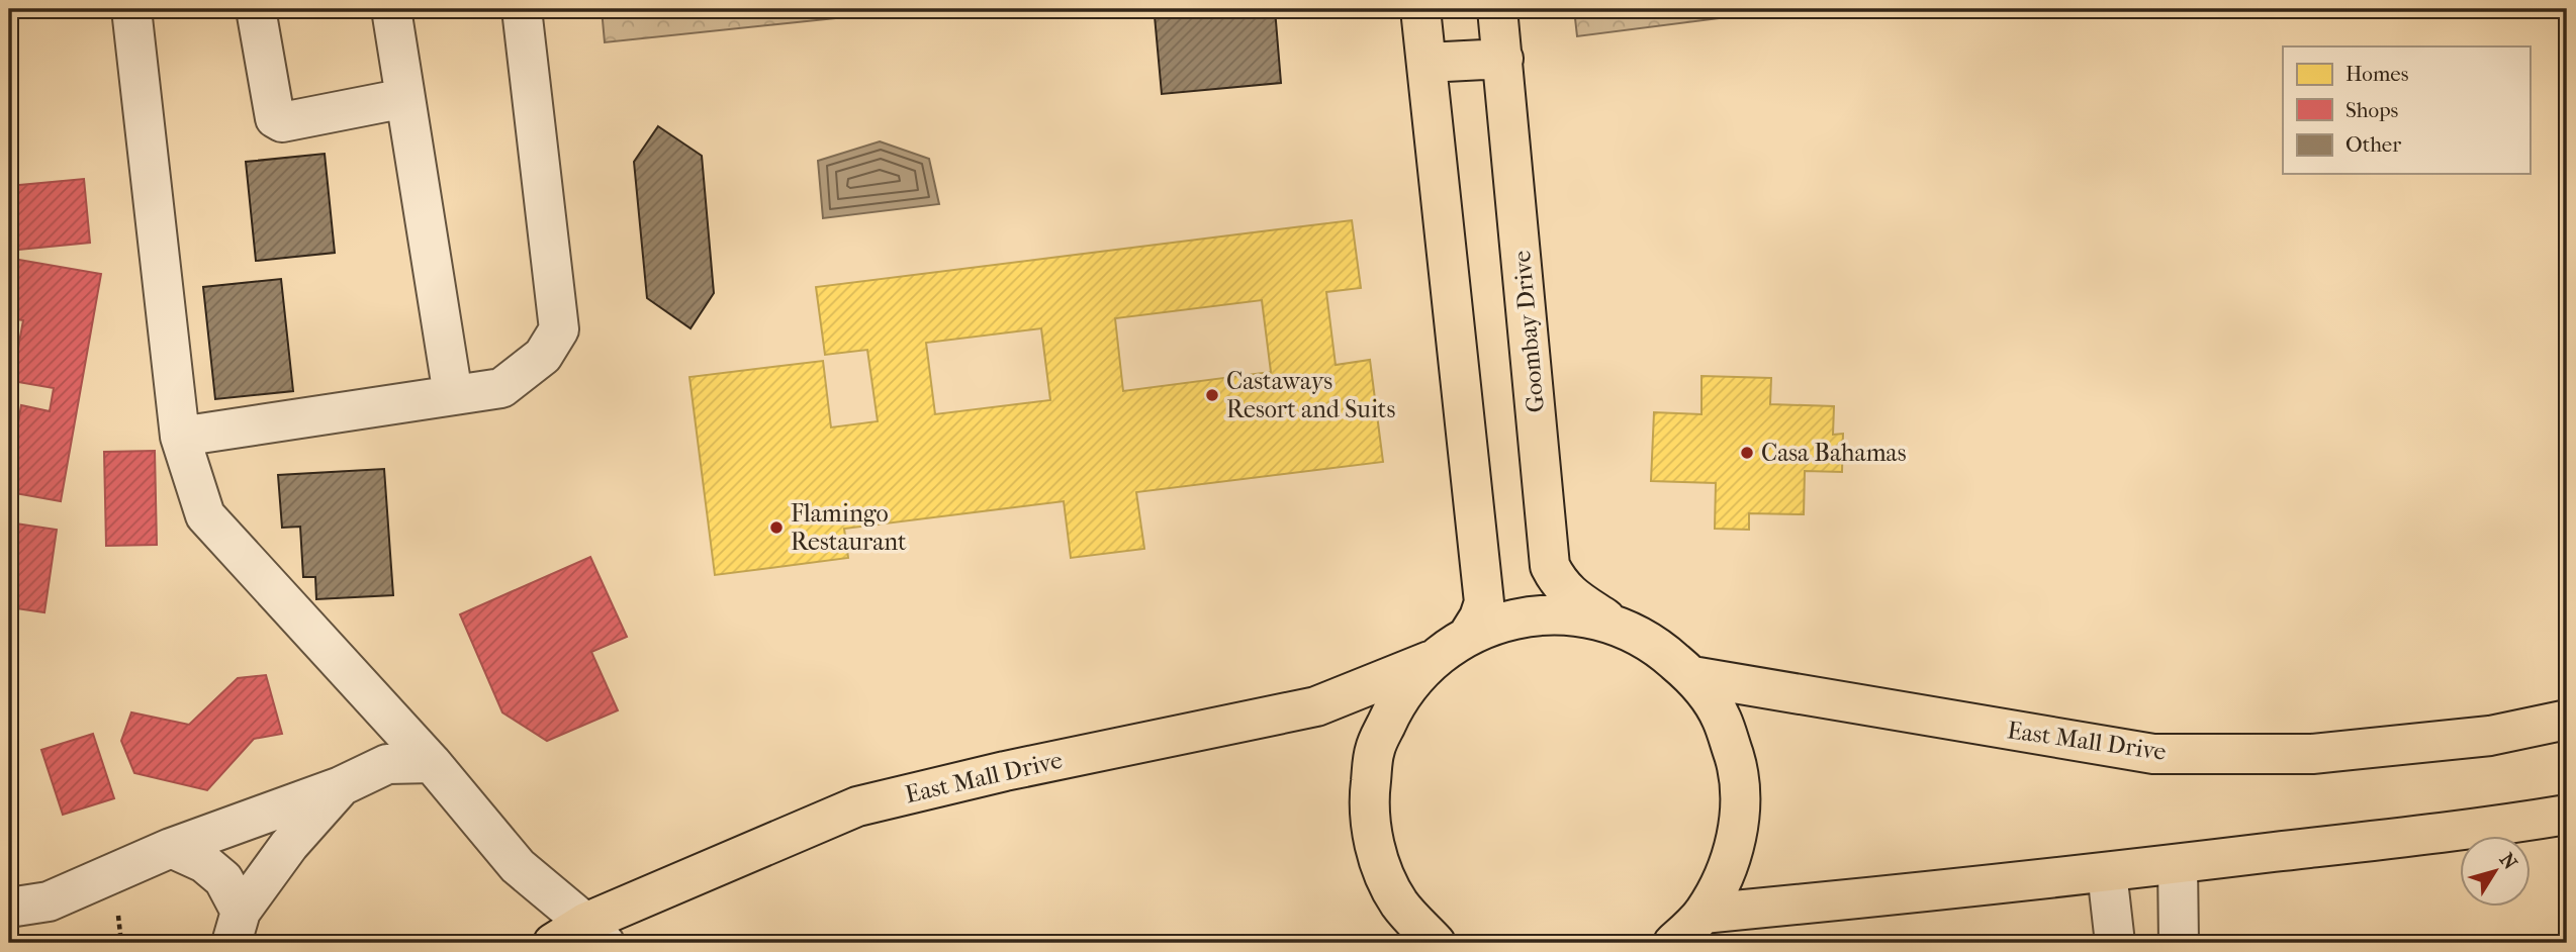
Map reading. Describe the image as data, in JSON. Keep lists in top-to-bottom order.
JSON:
{
  "streets": {
    "main road": ["Goombay Drive", "East Mall Drive"]
  },
  "places": ["Castaways Resort and Suits", "Casa Bahamas", "Flamingo Restaurant"],
  "legend": ["Homes", "Shops", "Other"],
  "north": "top right"
}
